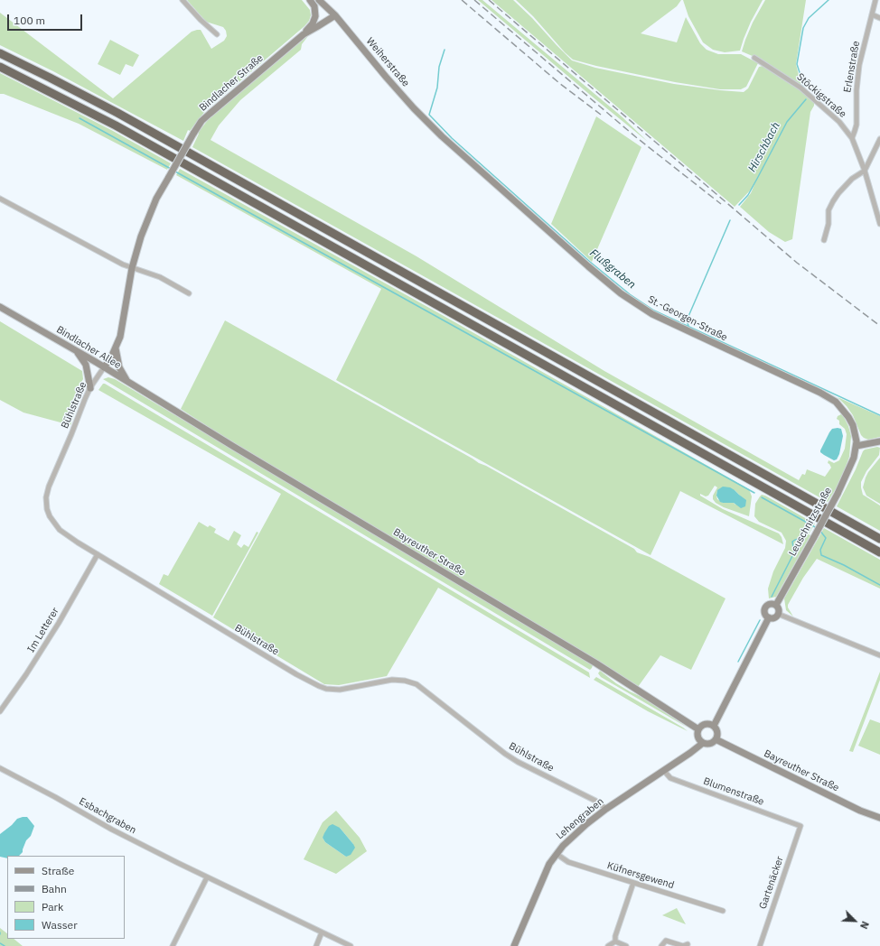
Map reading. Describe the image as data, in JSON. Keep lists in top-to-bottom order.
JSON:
{
  "streets": {
    "street": [
      "Weiherstraße",
      "Erlenstraße",
      "Bindlacher Straße",
      "Stöckigstraße",
      "St.-Georgen-Straße",
      "Bindlacher Allee",
      "Bühlstraße",
      "Leuschnitzstraße",
      "Bayreuther Straße",
      "Im Letterer",
      "Blumenstraße",
      "Esbachgraben",
      "Lehengraben",
      "Küfnersgewend",
      "Gartenäcker"
    ]
  },
  "crossings": [
    ["Weiherstraße", "Bindlacher Straße"],
    ["Weiherstraße", "St.-Georgen-Straße"],
    ["Erlenstraße", "Stöckigstraße"],
    ["Bindlacher Straße", "Bindlacher Allee"],
    ["Bindlacher Straße", "Bühlstraße"],
    ["St.-Georgen-Straße", "Leuschnitzstraße"],
    ["Bindlacher Allee", "Bühlstraße"],
    ["Bindlacher Allee", "Bayreuther Straße"],
    ["Bühlstraße", "Im Letterer"],
    ["Bühlstraße", "Lehengraben"],
    ["Leuschnitzstraße", "Bayreuther Straße"],
    ["Leuschnitzstraße", "Lehengraben"],
    ["Bayreuther Straße", "Lehengraben"],
    ["Blumenstraße", "Lehengraben"],
    ["Blumenstraße", "Gartenäcker"],
    ["Lehengraben", "Küfnersgewend"]
  ],
  "water": ["Hirschbach", "Flußgraben"],
  "legend": [
    "Straße",
    "Bahn",
    "Park",
    "Wasser"
  ],
  "scale_bar": "100 m",
  "north": "bottom right"
}
